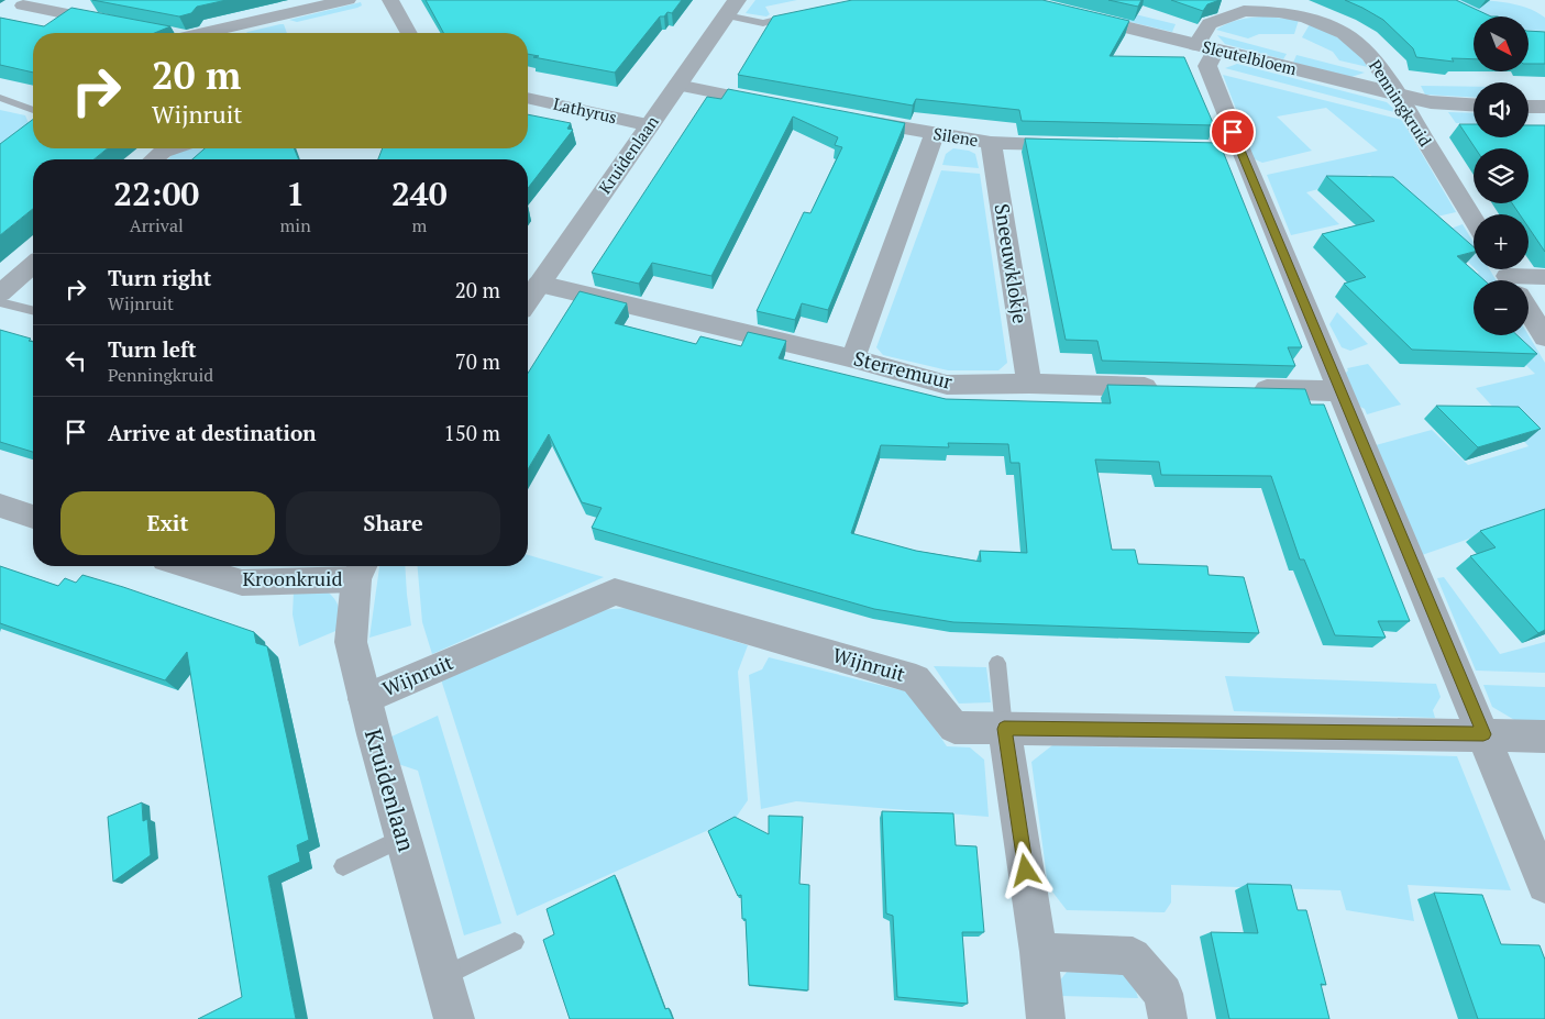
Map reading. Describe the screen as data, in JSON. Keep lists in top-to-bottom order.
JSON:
{
  "streets": {
    "street": [
      "Sleutelbloem",
      "Penningkruid",
      "Lathyrus",
      "Silene",
      "Kruidenlaan",
      "Sneeuwklokje",
      "Sterremuur",
      "Kroonkruid",
      "Wijnruit"
    ]
  },
  "crossings": [
    ["Sleutelbloem", "Penningkruid"],
    ["Penningkruid", "Wijnruit"],
    ["Lathyrus", "Kruidenlaan"],
    ["Silene", "Sneeuwklokje"],
    ["Kruidenlaan", "Sterremuur"],
    ["Kruidenlaan", "Kroonkruid"],
    ["Kruidenlaan", "Wijnruit"],
    ["Sneeuwklokje", "Sterremuur"]
  ],
  "north": "bottom right",
  "page": {
    "map_buttons": ["+", "−"],
    "turn": ["20 m", "Wijnruit"],
    "eta": [
      "22:00",
      "Arrival",
      "1",
      "min",
      "240",
      "m"
    ],
    "list": [
      {
        "name": "Turn right",
        "note": "Wijnruit",
        "value": "20 m"
      },
      {
        "name": "Turn left",
        "note": "Penningkruid",
        "value": "70 m"
      },
      {
        "name": "Arrive at destination",
        "value": "150 m"
      }
    ],
    "buttons": ["Exit", "Share"]
  }
}
